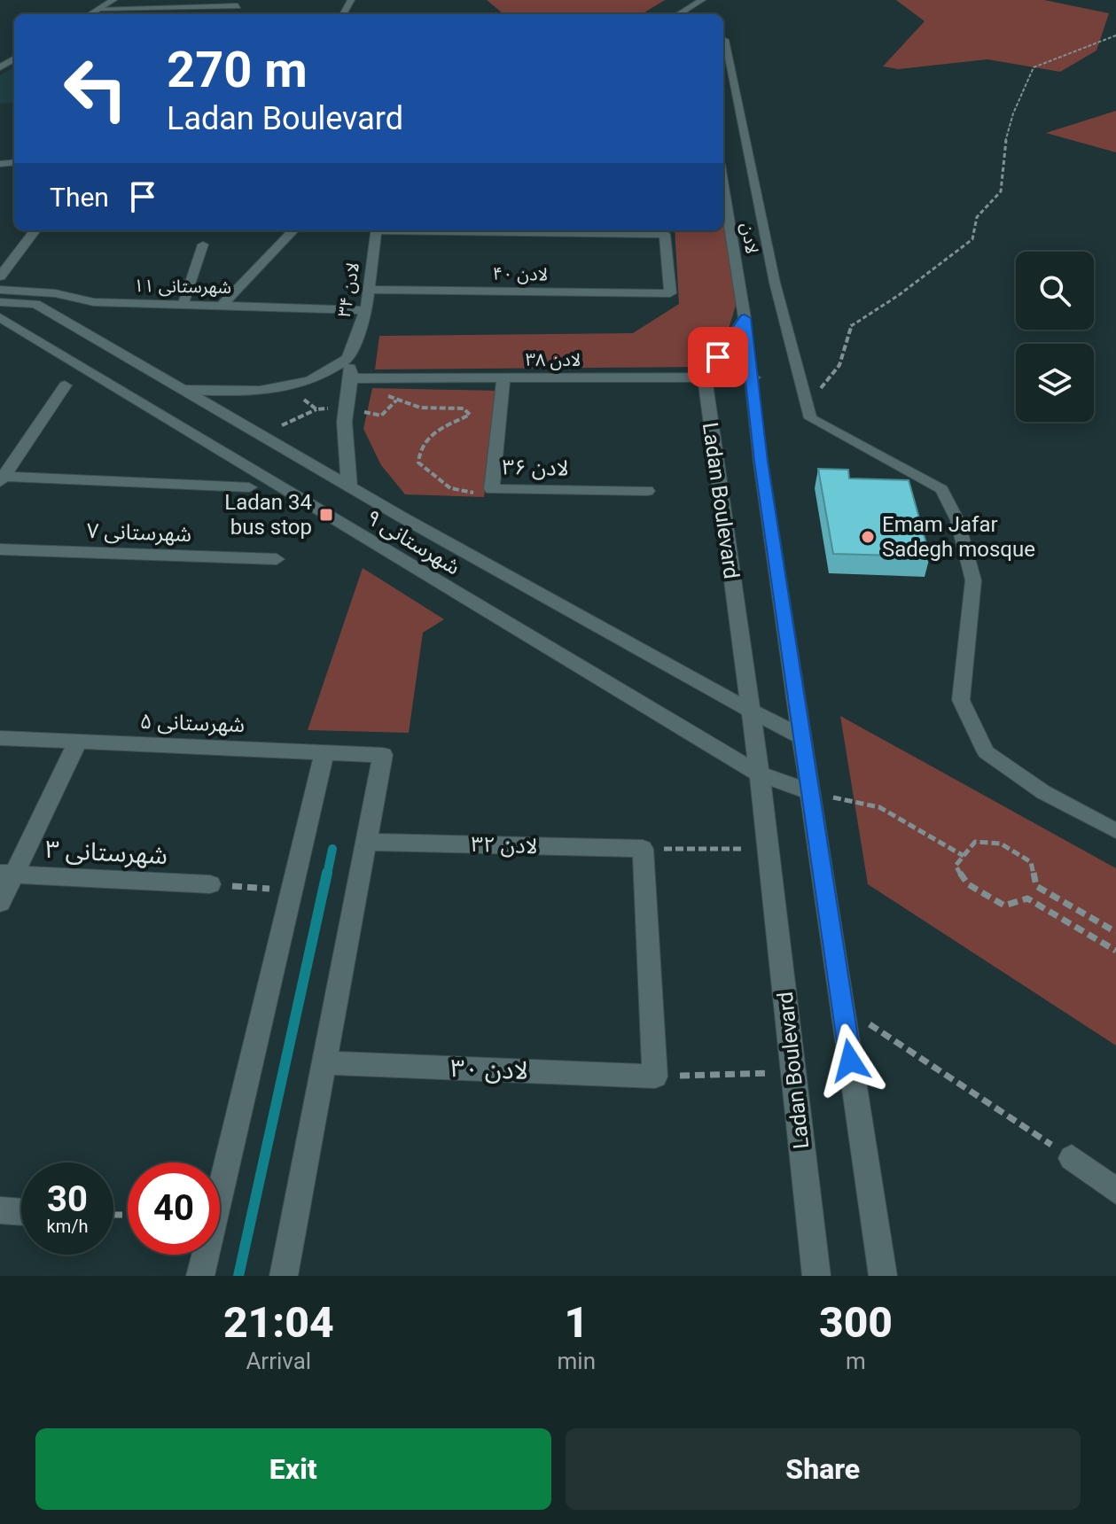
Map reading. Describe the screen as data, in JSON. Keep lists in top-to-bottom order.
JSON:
{
  "streets": {
    "street": [
      "لادن",
      "لادن ۴۰",
      "شهرستانی ۱۱",
      "لادن ۳۴",
      "لادن ۳۸",
      "لادن ۳۶",
      "Ladan Boulevard",
      "شهرستانی ۷",
      "شهرستانی ۹",
      "شهرستانی ۵",
      "لادن ۳۲",
      "شهرستانی ۳",
      "لادن ۳۰"
    ]
  },
  "crossings": [
    ["لادن ۴۰", "لادن ۳۴"],
    ["شهرستانی ۱۱", "لادن ۳۴"],
    ["لادن ۳۸", "لادن ۳۶"],
    ["لادن ۳۸", "Ladan Boulevard"],
    ["Ladan Boulevard", "شهرستانی ۹"],
    ["شهرستانی ۵", "لادن ۳۲"]
  ],
  "places": {
    "transit": ["Ladan 34 bus stop"],
    "other": ["Emam Jafar Sadegh mosque"]
  },
  "page": {
    "turn": ["270 m", "Ladan Boulevard"],
    "then": "Then",
    "speed": "30 km/h",
    "limit": "40",
    "eta": [
      "21:04",
      "Arrival",
      "1",
      "min",
      "300",
      "m"
    ],
    "buttons": ["Exit", "Share"]
  }
}
